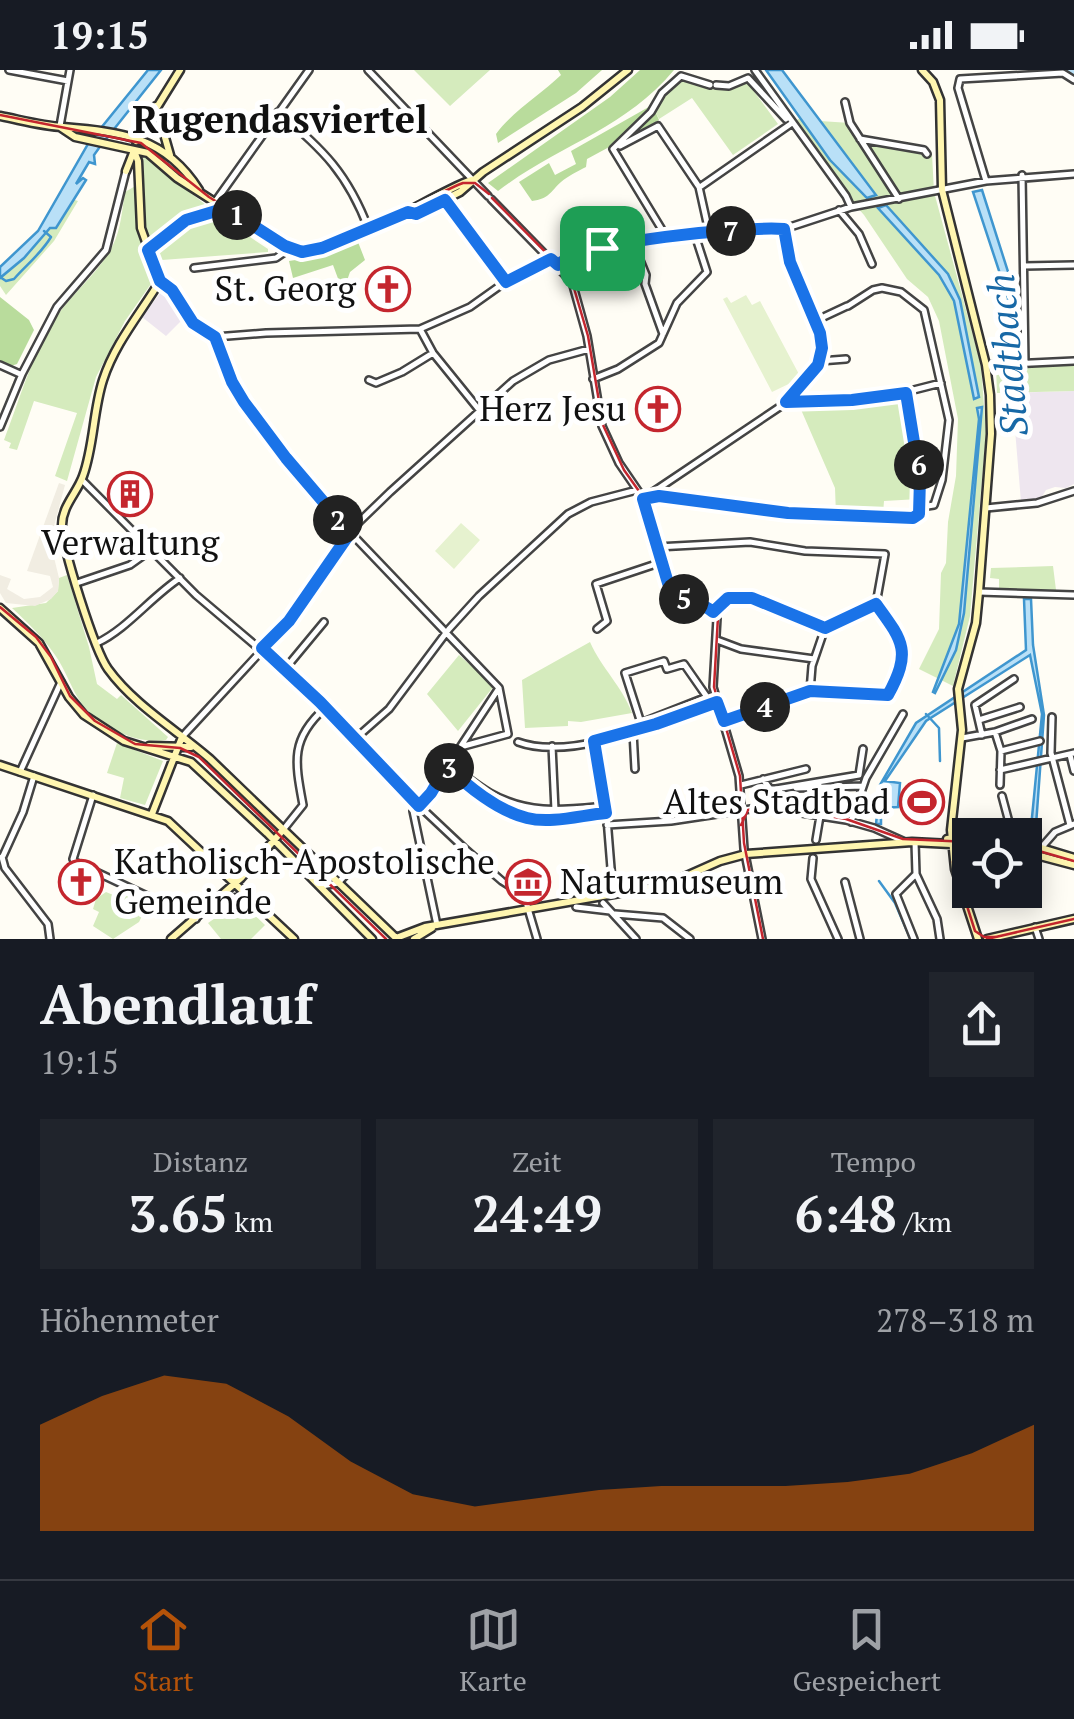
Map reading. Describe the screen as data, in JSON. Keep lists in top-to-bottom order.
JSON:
{
  "districts": ["Rugendasviertel"],
  "water": ["Stadtbach"],
  "places": {
    "church": ["St. Georg", "Herz Jesu", "Katholisch-Apostolische Gemeinde"],
    "building": ["Verwaltung"],
    "sports": ["Altes Stadtbad"],
    "museum": ["Naturmuseum"]
  },
  "page": {
    "status": "19:15",
    "pins": [
      "1",
      "7",
      "6",
      "2",
      "5",
      "4",
      "3"
    ],
    "heading": ["Abendlauf", "19:15"],
    "stats": [
      ["Distanz", "3.65 km"],
      ["Zeit", "24:49"],
      ["Tempo", "6:48 /km"]
    ],
    "chart": ["Höhenmeter", "278–318 m"],
    "tabs": ["Start", "Karte", "Gespeichert"]
  }
}
